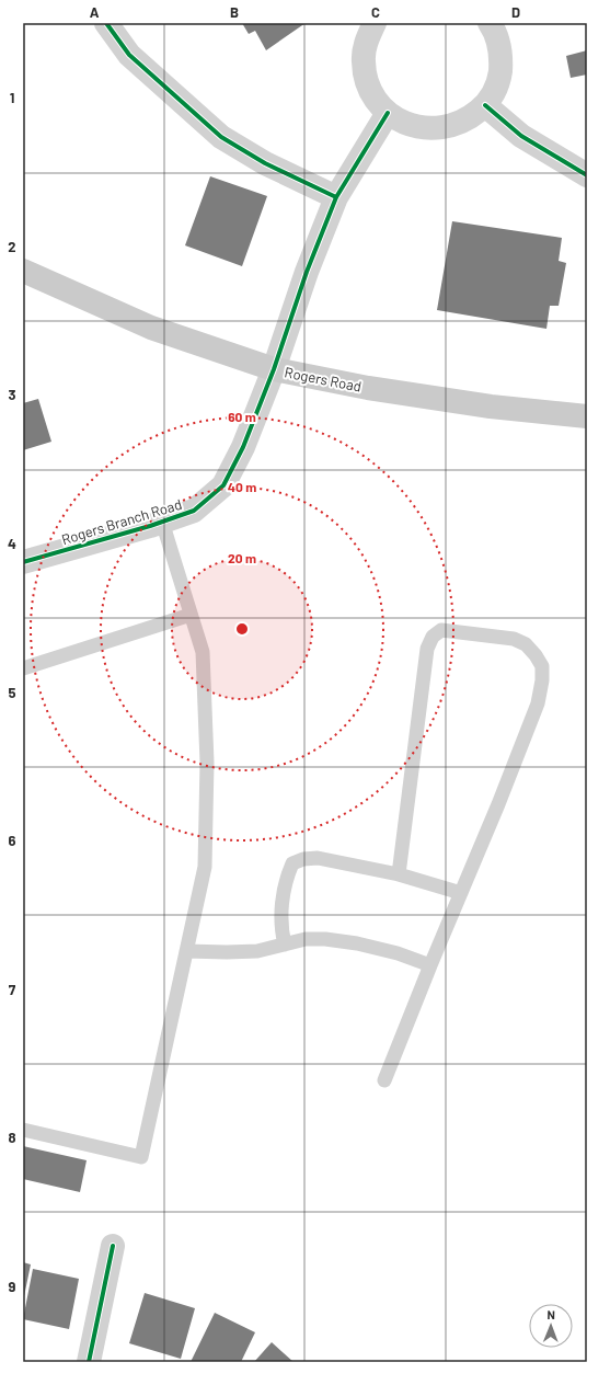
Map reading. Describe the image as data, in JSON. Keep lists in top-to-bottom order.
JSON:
{
  "streets": {
    "main road": ["Rogers Road"],
    "street": ["Rogers Branch Road"]
  },
  "crossings": [
    ["Rogers Road", "Rogers Branch Road"]
  ],
  "north": "top",
  "grid": {
    "columns": [
      "A",
      "B",
      "C",
      "D"
    ],
    "rows": [
      "1",
      "2",
      "3",
      "4",
      "5",
      "6",
      "7",
      "8",
      "9"
    ]
  },
  "rings": ["60 m", "40 m", "20 m"]
}
